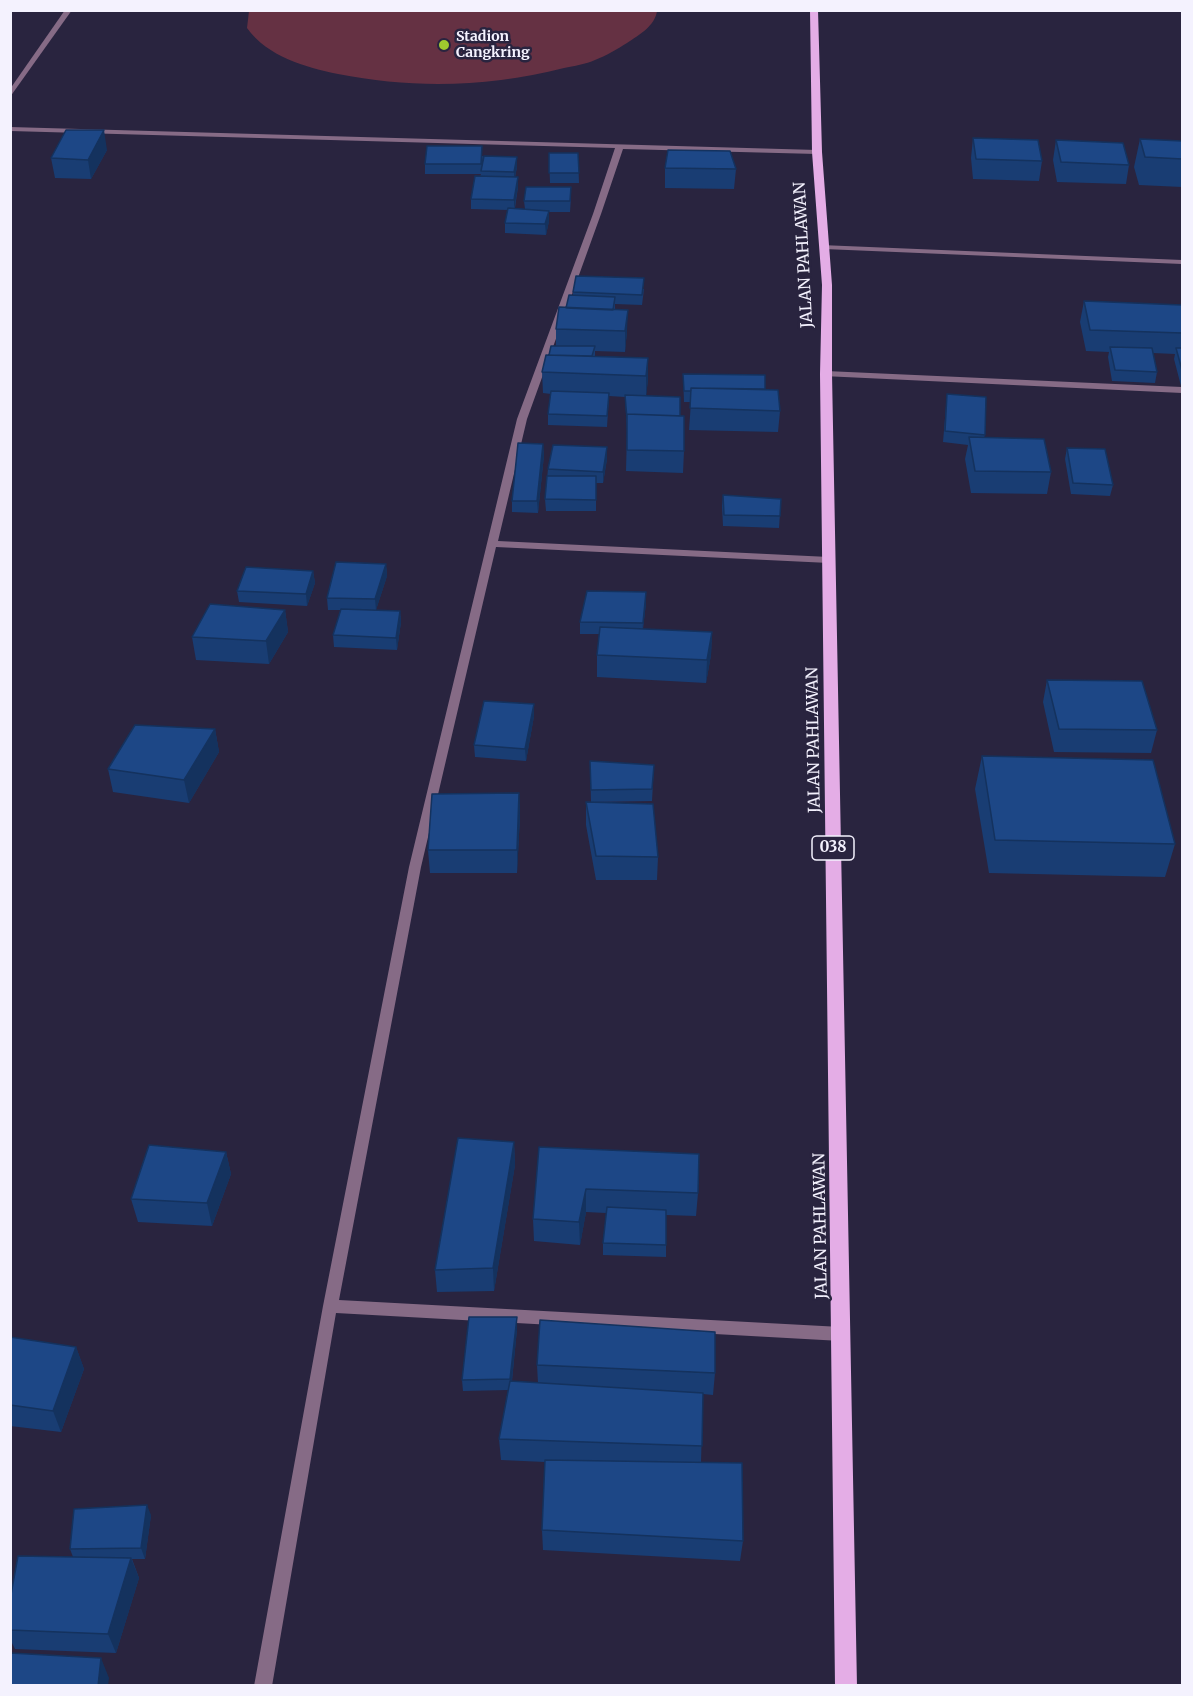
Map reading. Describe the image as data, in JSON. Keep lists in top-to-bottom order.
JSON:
{
  "streets": {
    "main road": ["JALAN PAHLAWAN", "038"]
  },
  "places": ["Stadion Cangkring"]
}
